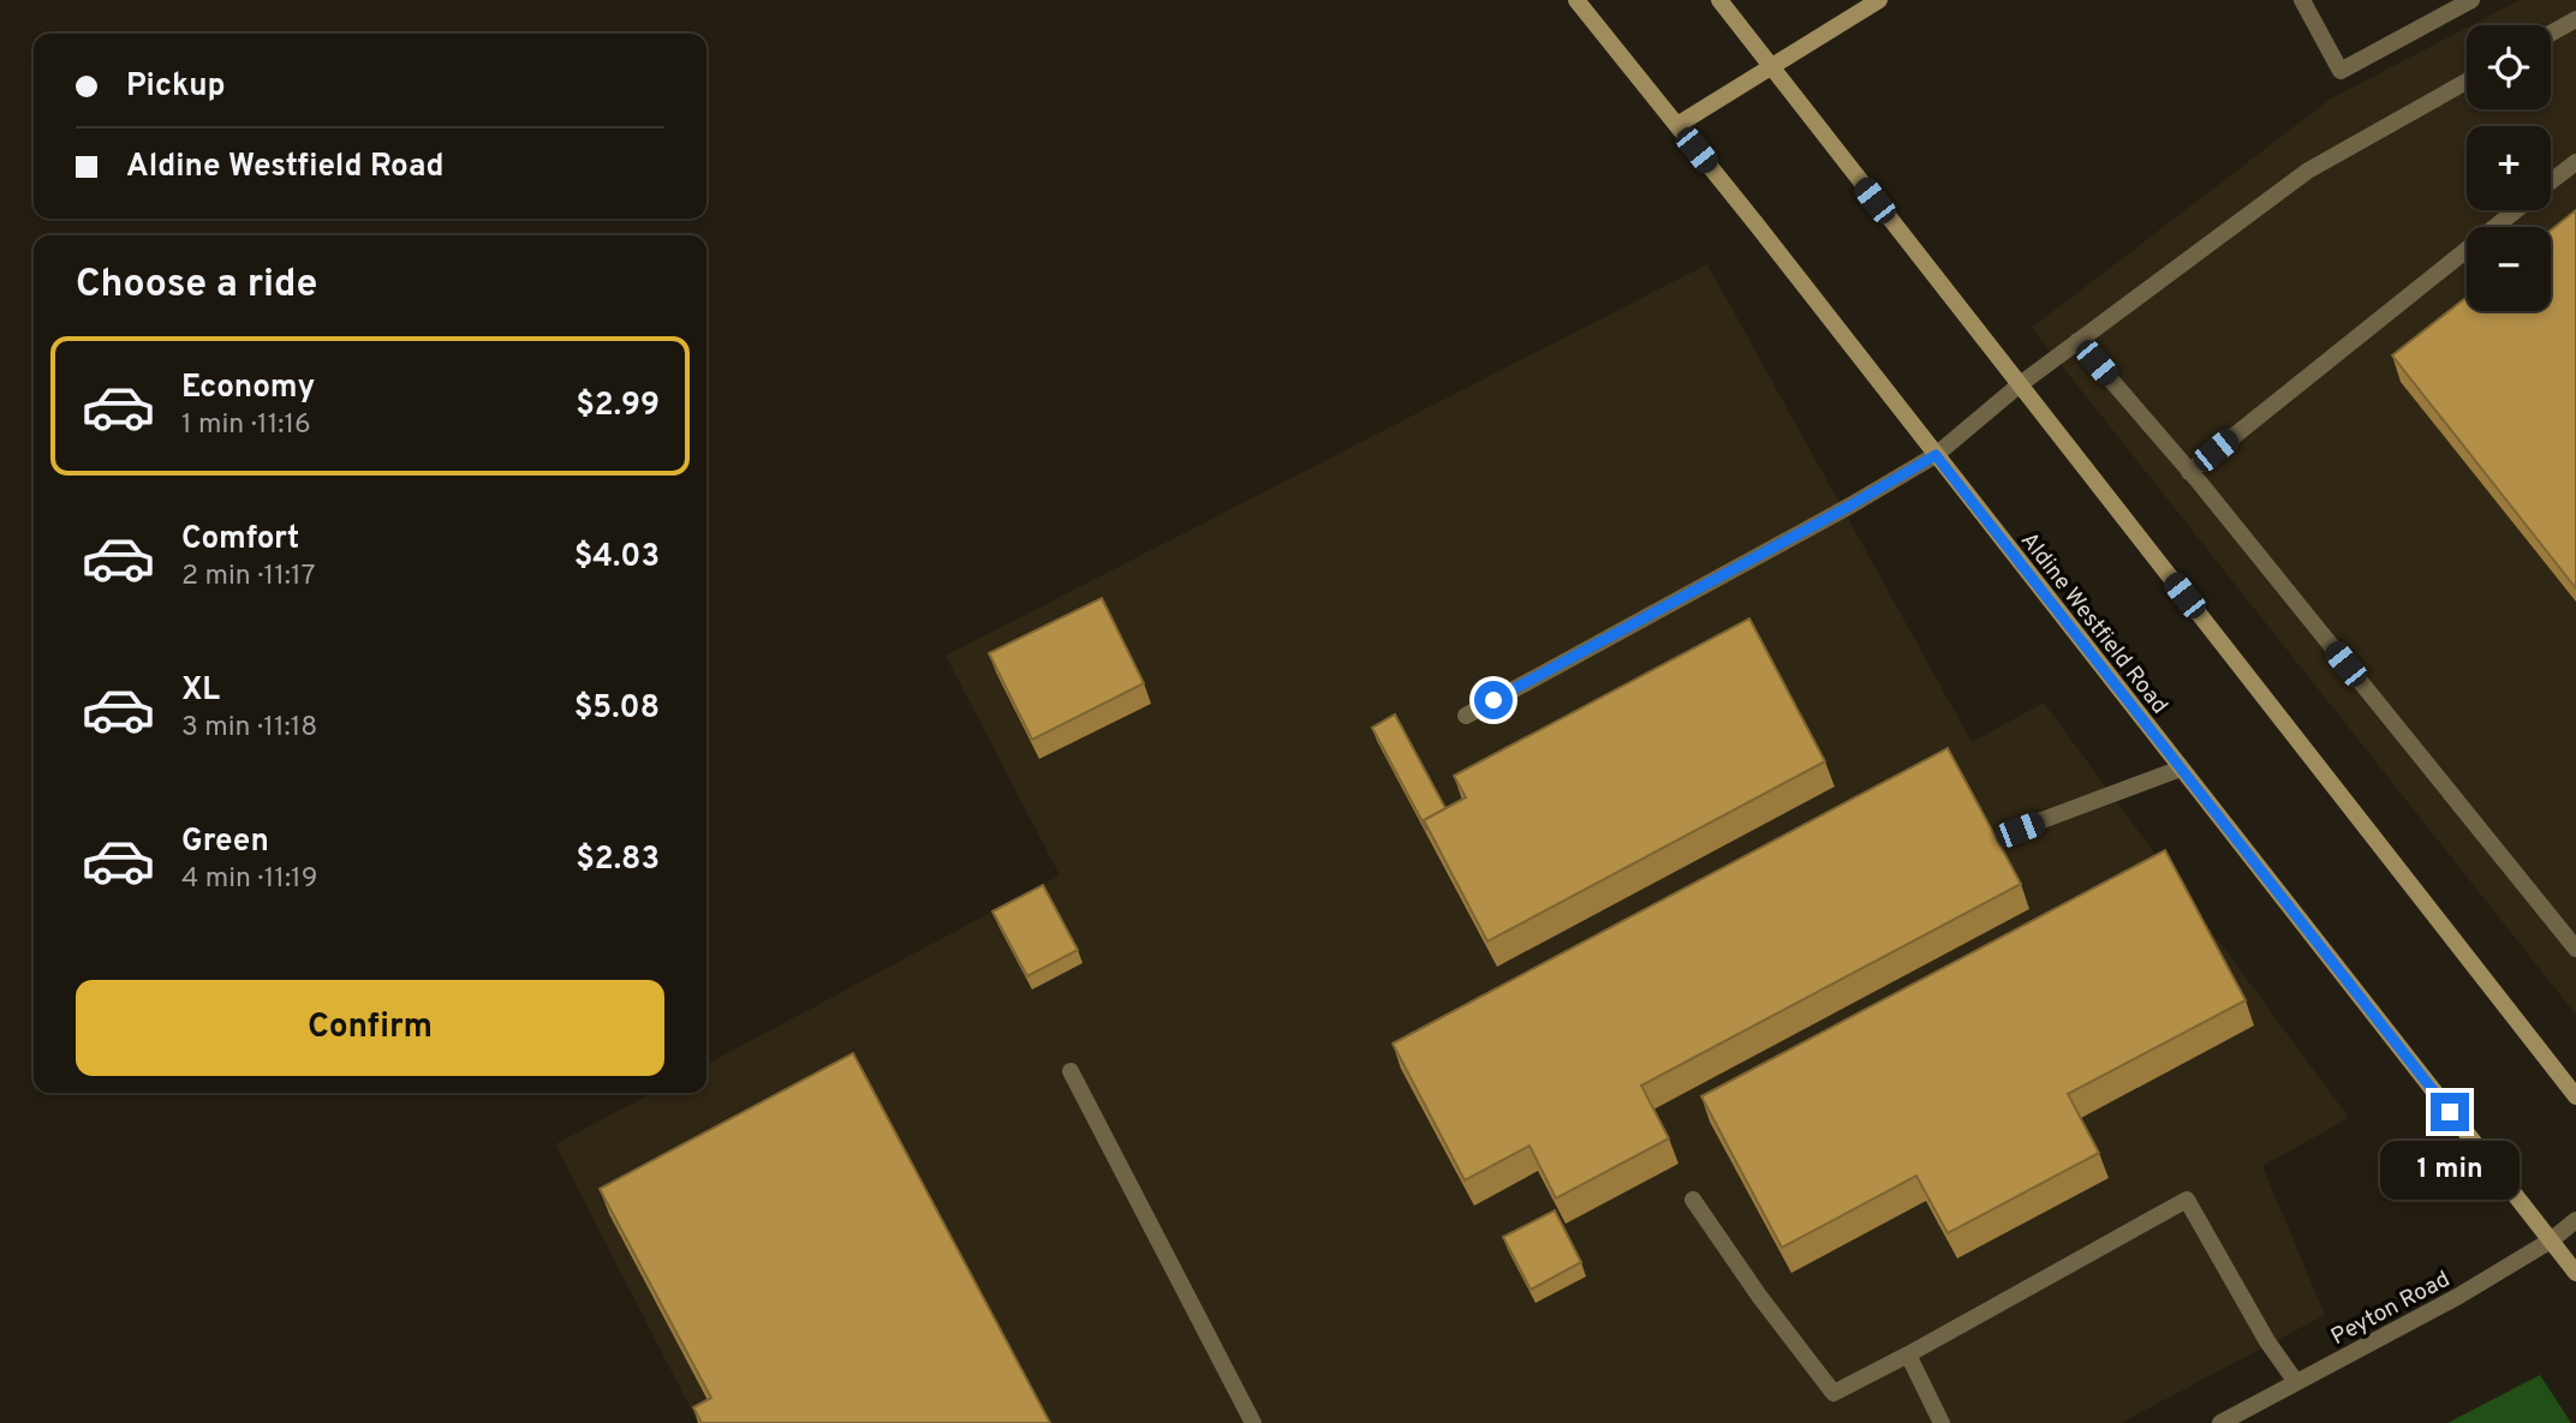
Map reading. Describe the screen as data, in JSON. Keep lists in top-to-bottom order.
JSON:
{
  "streets": {
    "main road": ["Aldine Westfield Road"],
    "street": ["Peyton Road"]
  },
  "crossings": [
    ["Aldine Westfield Road", "Peyton Road"]
  ],
  "page": {
    "map_buttons": ["+", "−"],
    "banner": ["Pickup", "Aldine Westfield Road"],
    "heading": "Choose a ride",
    "list": [
      {
        "name": "Economy",
        "note": "1 min · 11:16",
        "value": "$2.99"
      },
      {
        "name": "Comfort",
        "note": "2 min · 11:17",
        "value": "$4.03"
      },
      {
        "name": "XL",
        "note": "3 min · 11:18",
        "value": "$5.08"
      },
      {
        "name": "Green",
        "note": "4 min · 11:19",
        "value": "$2.83"
      }
    ],
    "buttons": "Confirm",
    "bubble": "1 min"
  }
}
